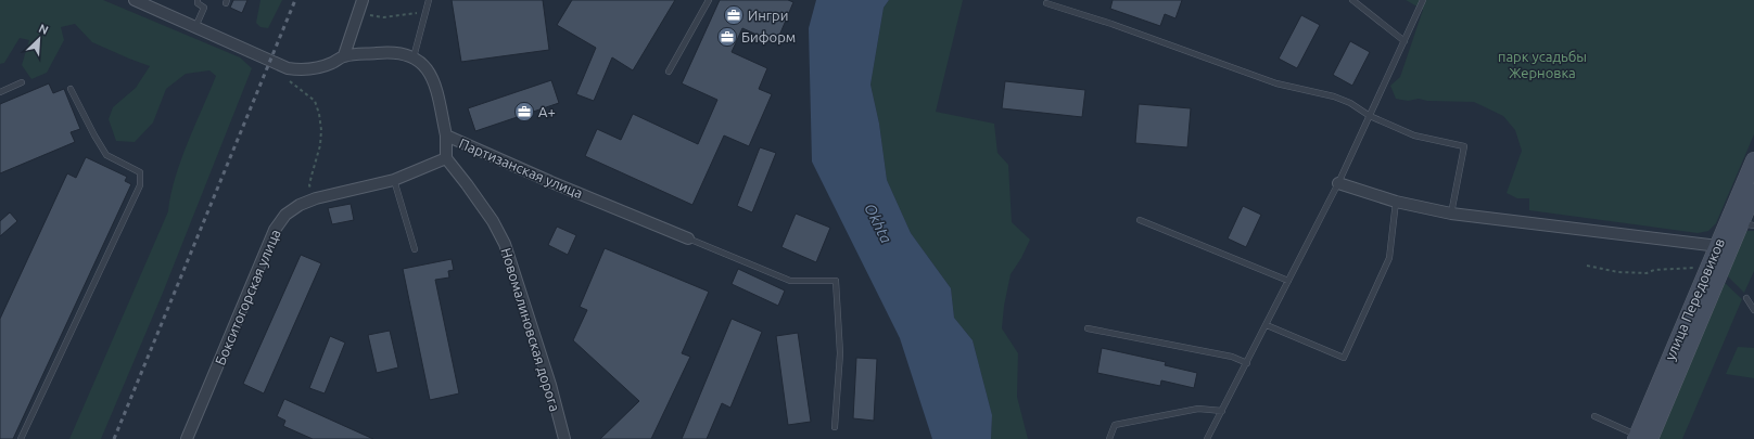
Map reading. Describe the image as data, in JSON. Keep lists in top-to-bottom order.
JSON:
{
  "streets": {
    "main road": ["улица Передовиков"],
    "street": ["Партизанская улица", "Бокситогорская улица", "Новомалиновская дорога"]
  },
  "crossings": [
    ["Бокситогорская улица", "Новомалиновская дорога"]
  ],
  "water": ["Okhta"],
  "parks": ["парк усадьбы Жерновка"],
  "places": {
    "office": ["Ингри", "Биформ", "А+"]
  },
  "north": "top right"
}
